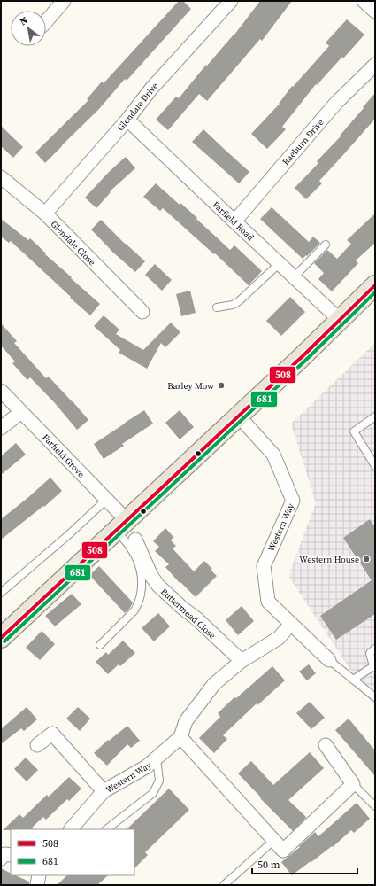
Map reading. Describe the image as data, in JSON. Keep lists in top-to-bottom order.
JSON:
{
  "streets": {
    "street": [
      "Glendale Drive",
      "Raeburn Drive",
      "Farfield Road",
      "Glendale Close",
      "Farfield Grove",
      "Western Way",
      "Buttermead Close"
    ]
  },
  "crossings": [
    ["Glendale Drive", "Farfield Road"],
    ["Glendale Drive", "Glendale Close"],
    ["Raeburn Drive", "Farfield Road"],
    ["Western Way", "Buttermead Close"]
  ],
  "places": ["Barley Mow", "Western House"],
  "lines": ["transit line 508", "transit line 681"],
  "legend": ["508", "681"],
  "scale_bar": "50 m",
  "north": "top left"
}
